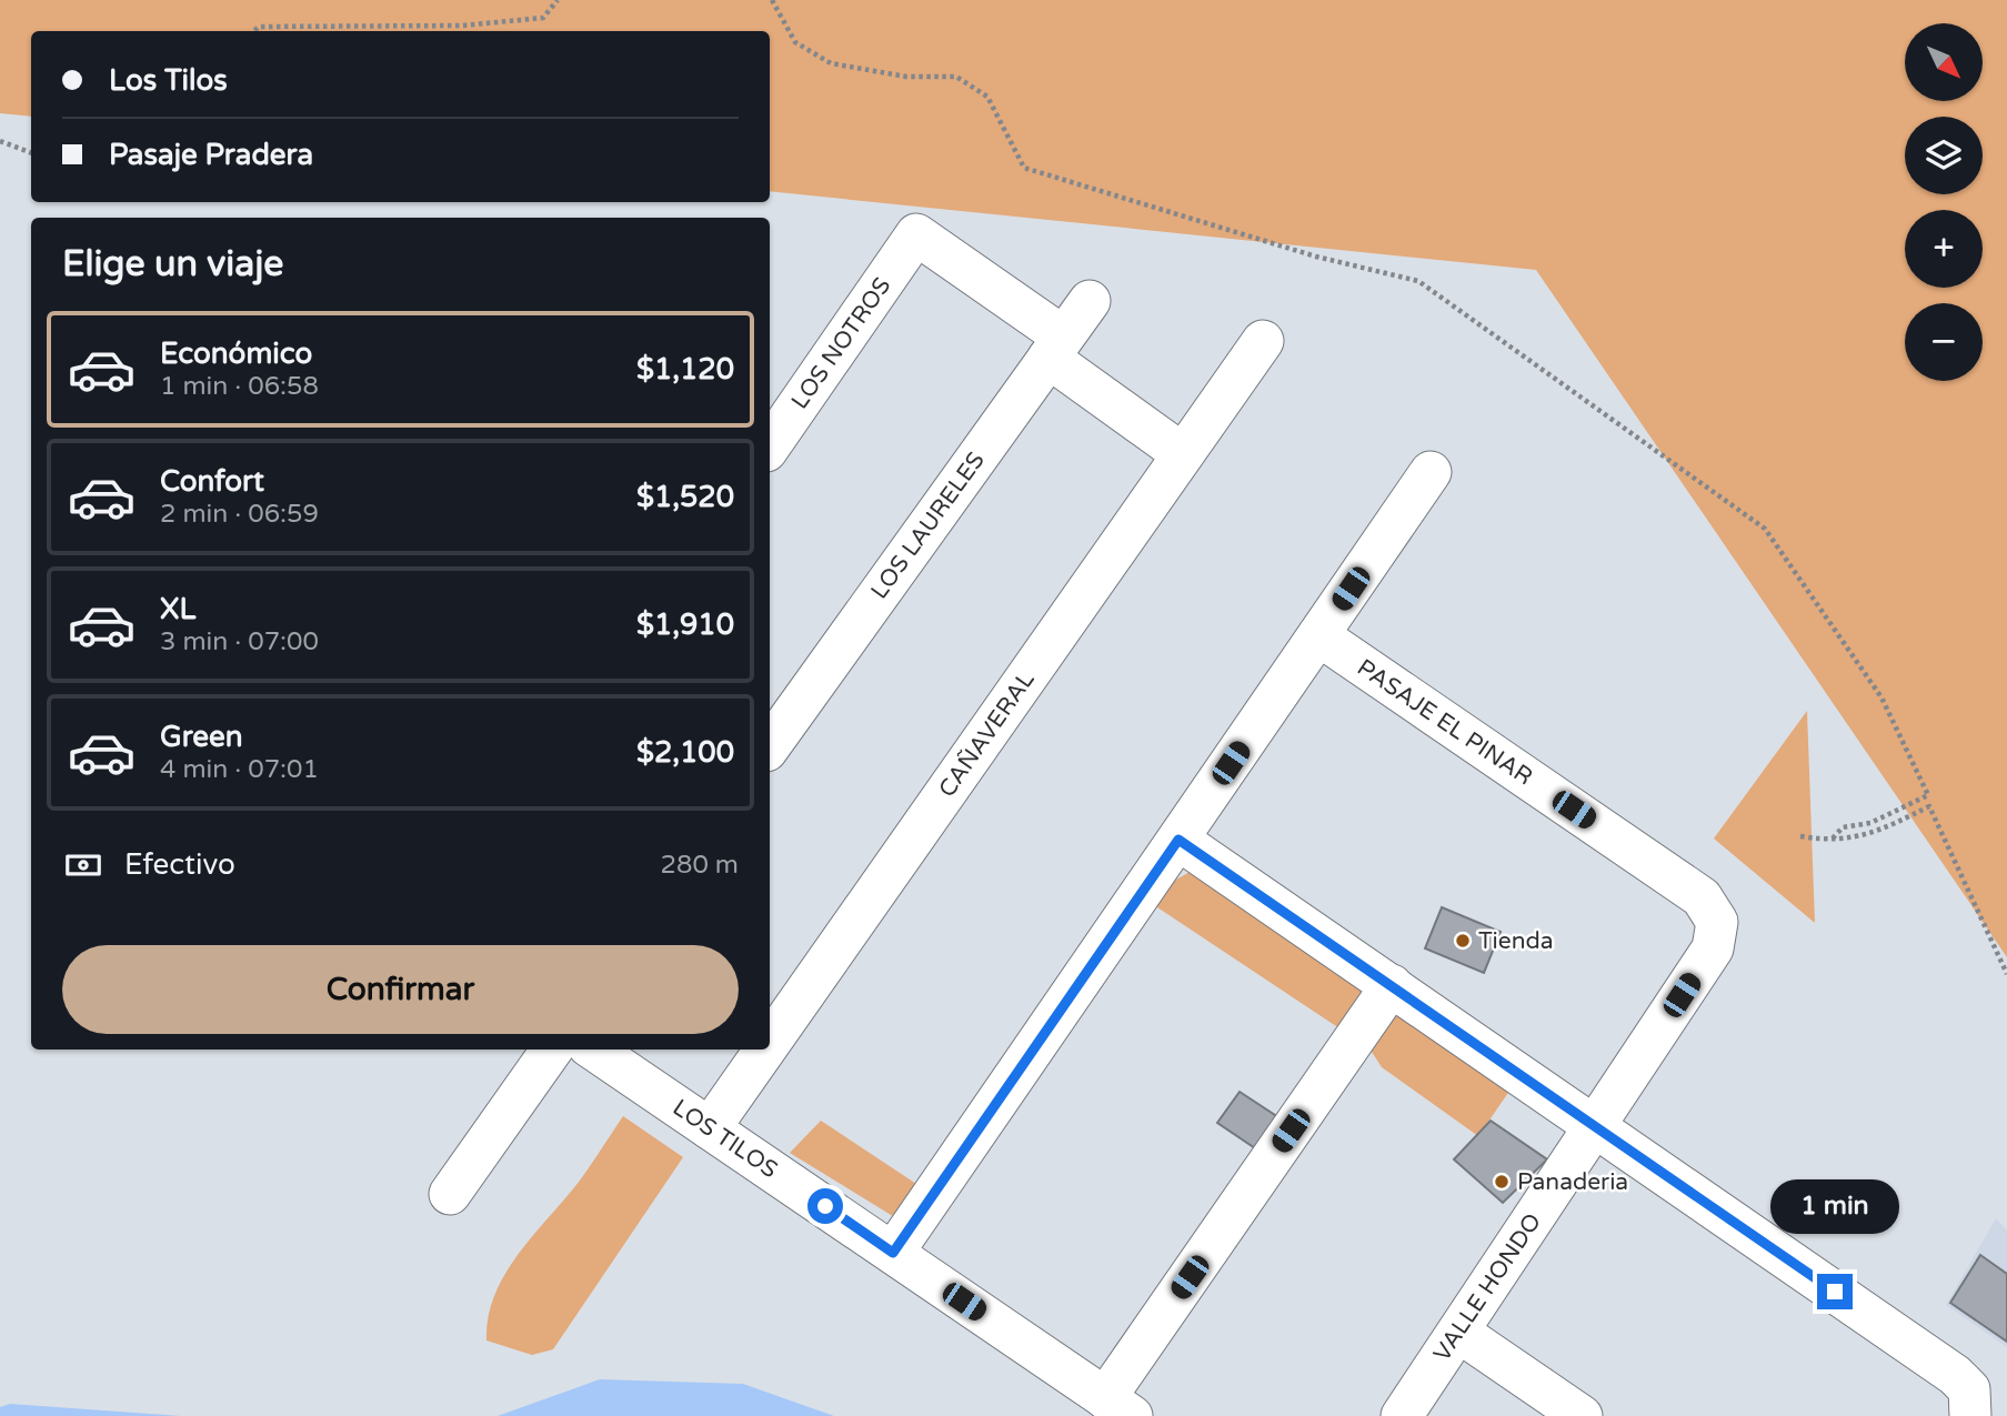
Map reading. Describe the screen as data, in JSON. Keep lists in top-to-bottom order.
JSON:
{
  "streets": {
    "street": [
      "LOS NOTROS",
      "LOS LAURELES",
      "PASAJE EL PINAR",
      "CAÑAVERAL",
      "LOS TILOS",
      "VALLE HONDO"
    ]
  },
  "crossings": [
    ["LOS NOTROS", "LOS LAURELES"],
    ["PASAJE EL PINAR", "VALLE HONDO"],
    ["CAÑAVERAL", "LOS TILOS"]
  ],
  "places": ["Tienda", "Panaderia"],
  "north": "bottom right",
  "page": {
    "map_buttons": ["+", "−"],
    "banner": ["Los Tilos", "Pasaje Pradera"],
    "heading": "Elige un viaje",
    "list": [
      {
        "name": "Económico",
        "note": "1 min · 06:58",
        "value": "$1,120"
      },
      {
        "name": "Confort",
        "note": "2 min · 06:59",
        "value": "$1,520"
      },
      {
        "name": "XL",
        "note": "3 min · 07:00",
        "value": "$1,910"
      },
      {
        "name": "Green",
        "note": "4 min · 07:01",
        "value": "$2,100"
      }
    ],
    "pay": ["Efectivo", "280 m"],
    "buttons": "Confirmar",
    "bubble": "1 min"
  }
}
